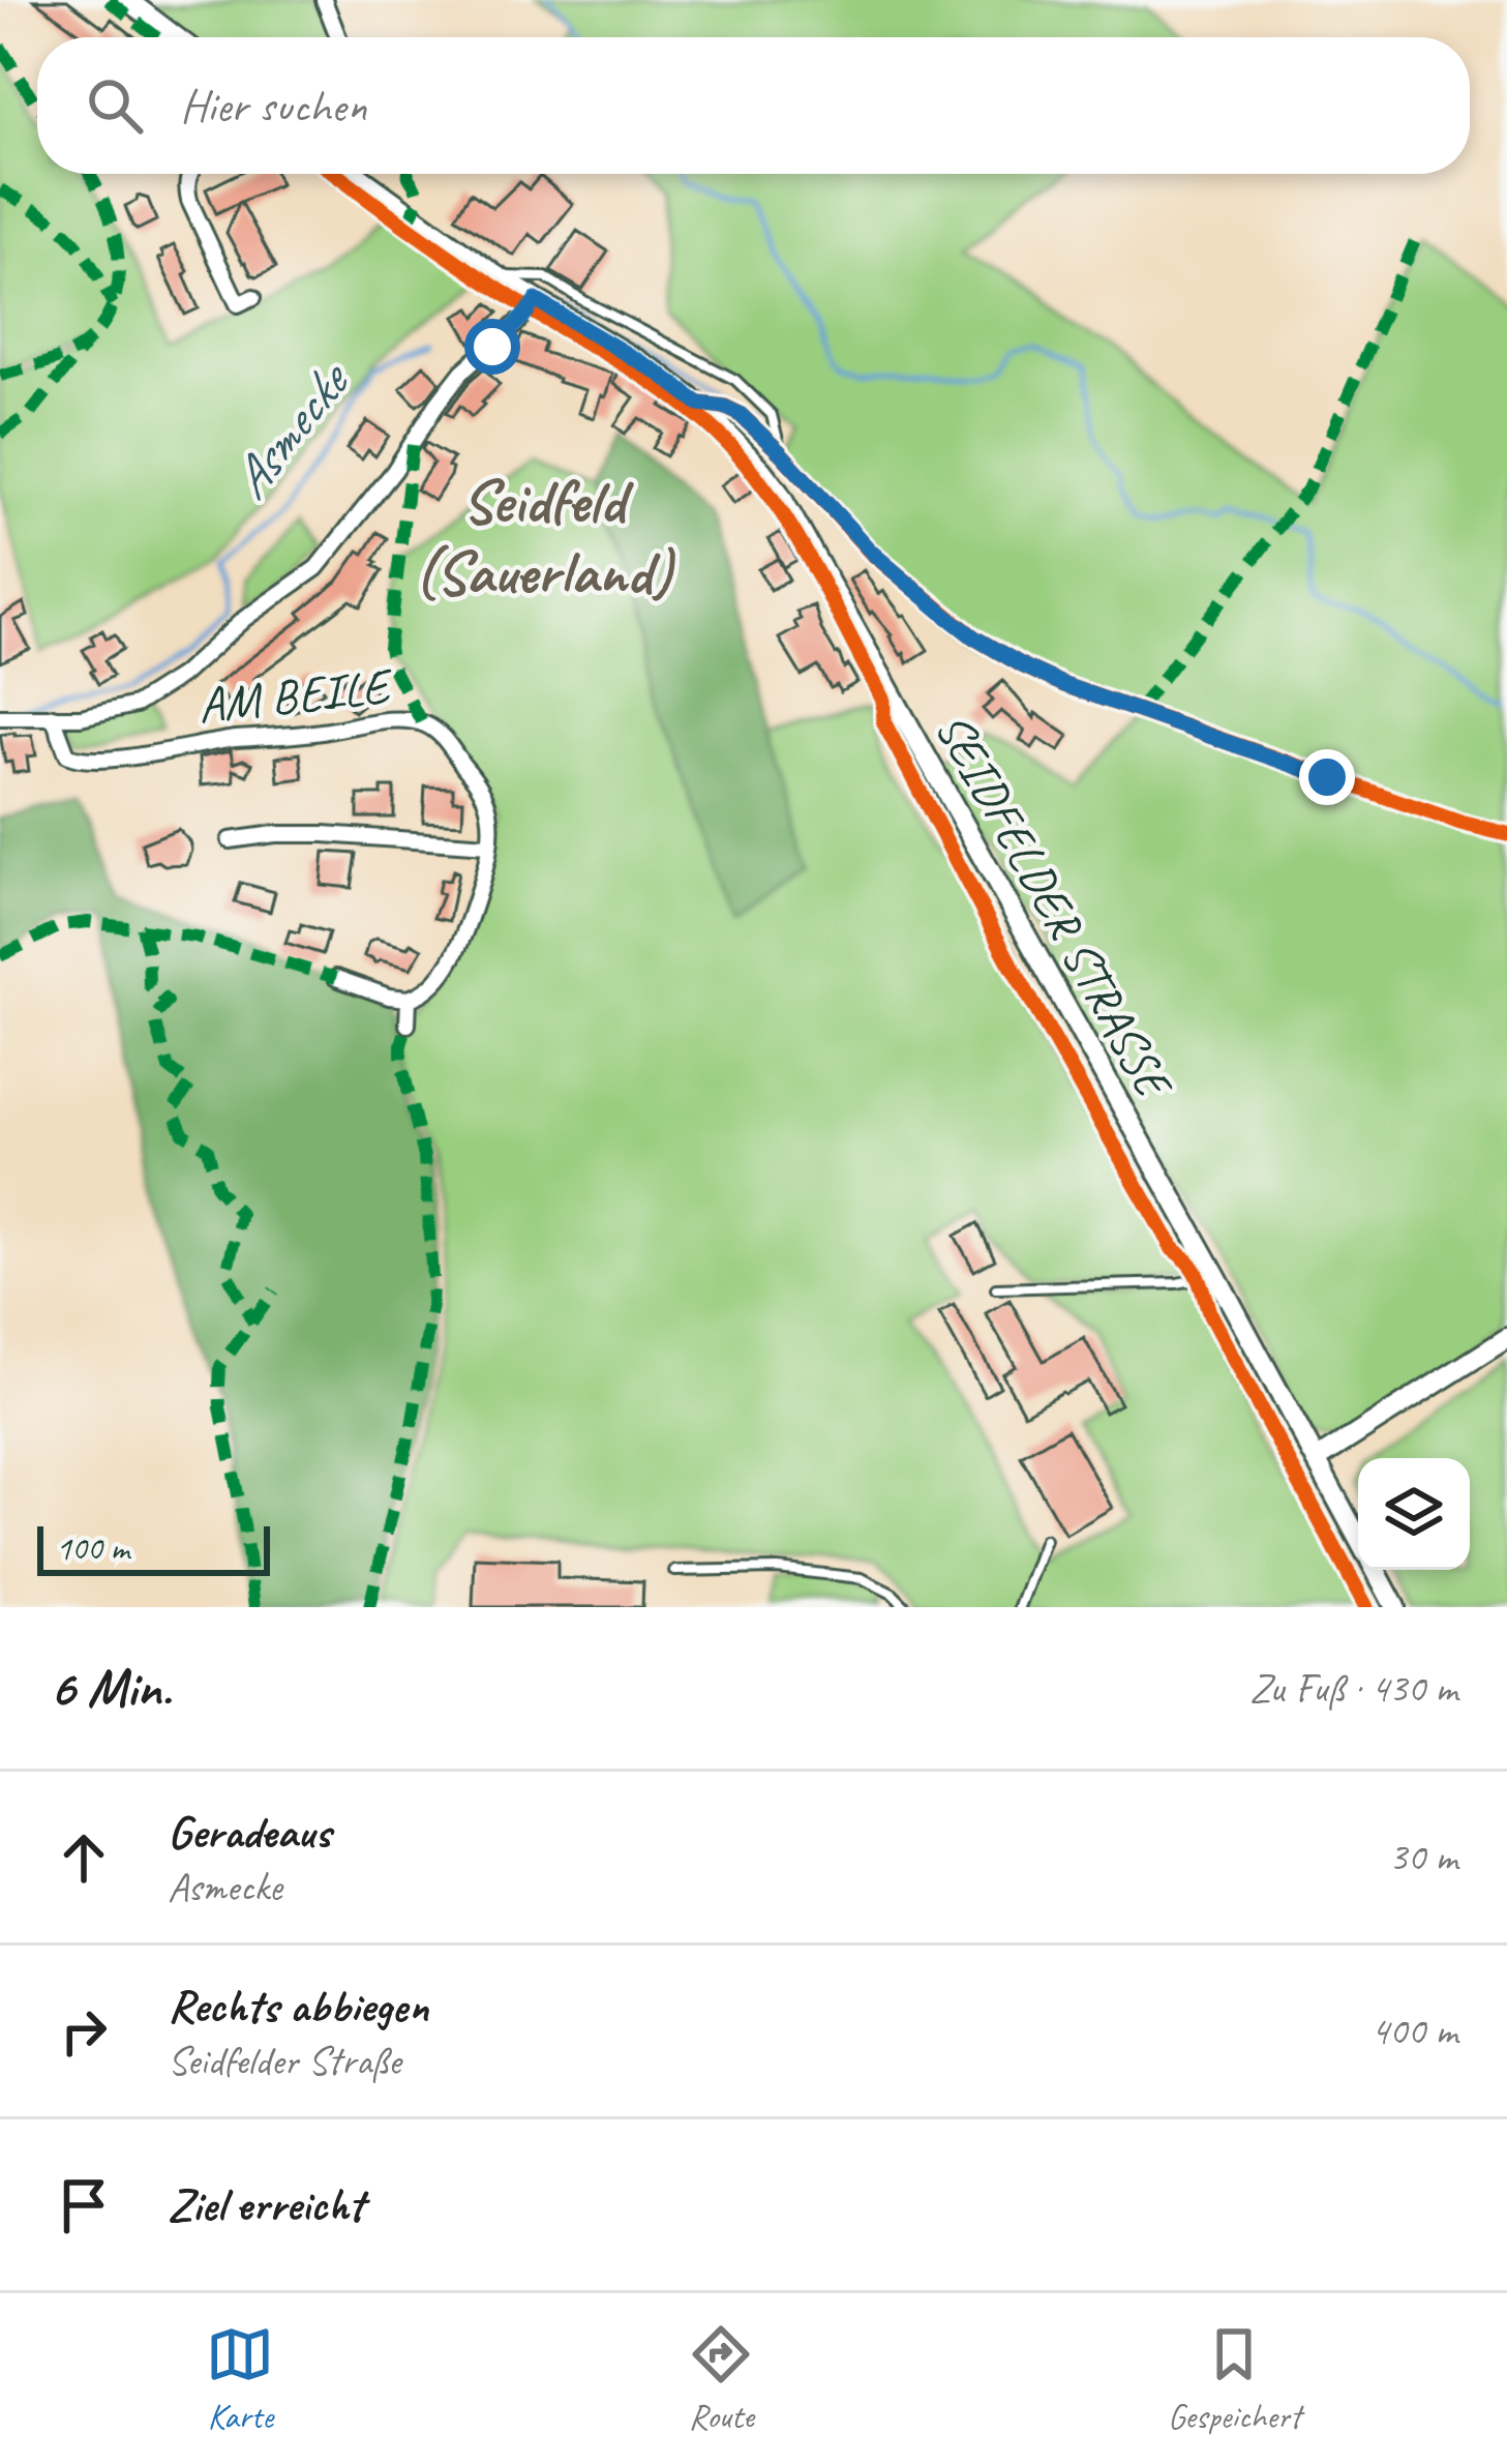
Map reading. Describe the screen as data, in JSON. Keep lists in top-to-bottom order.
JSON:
{
  "streets": {
    "main road": ["SEIDFELDER STRASSE"],
    "street": ["AM BEILE"]
  },
  "districts": ["Seidfeld (Sauerland)"],
  "water": ["Asmecke"],
  "scale_bar": "100 m",
  "page": {
    "search": "Hier suchen",
    "scale": "100 m",
    "heading": ["6 Min.", "Zu Fuß · 430 m"],
    "list": [
      ["Geradeaus", "Asmecke", "30 m"],
      ["Rechts abbiegen", "Seidfelder Straße", "400 m"],
      "Ziel erreicht"
    ],
    "nav": ["Karte", "Route", "Gespeichert"]
  }
}
